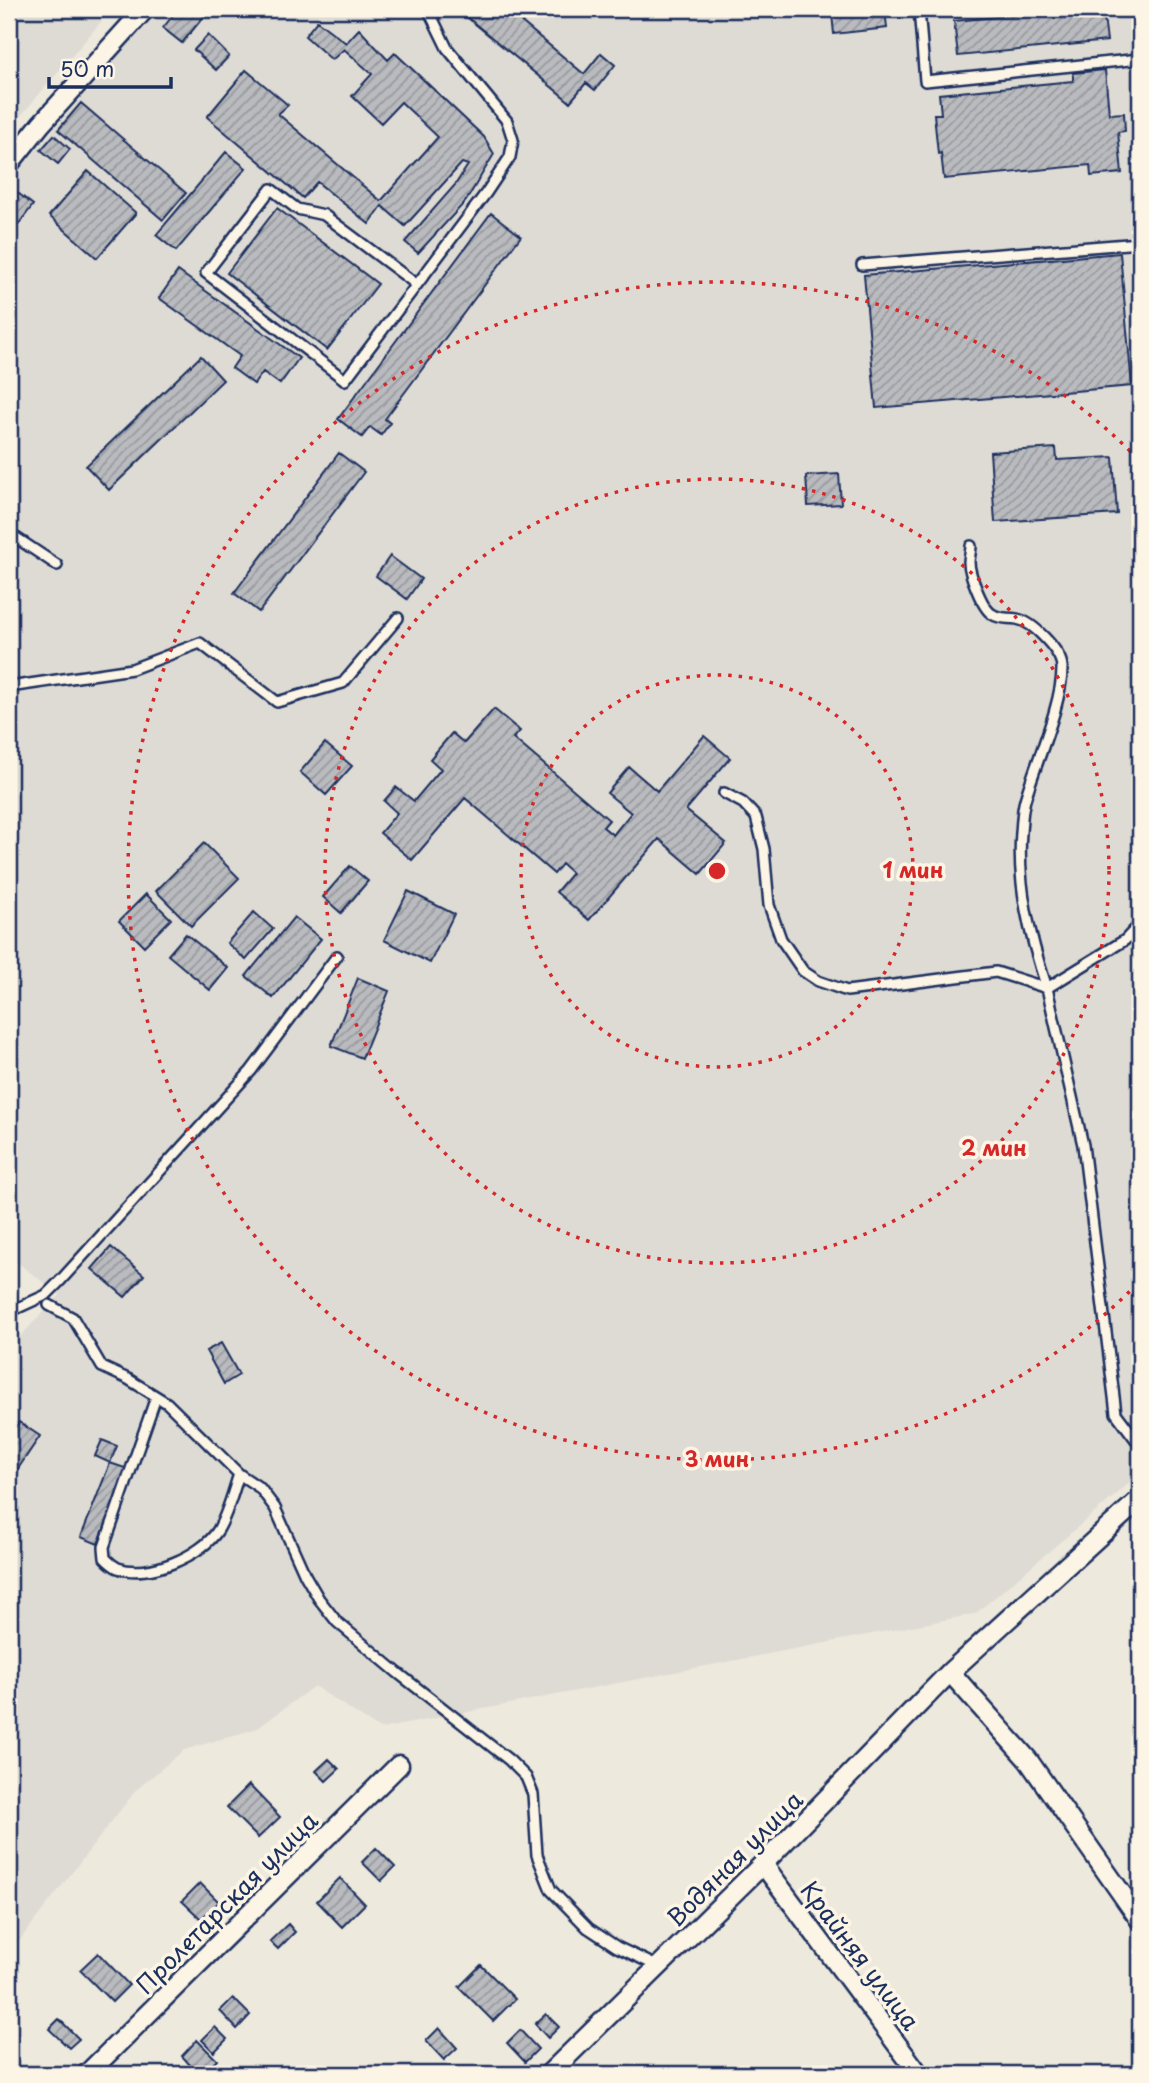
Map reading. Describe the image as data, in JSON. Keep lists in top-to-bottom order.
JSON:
{
  "streets": {
    "street": ["Водяная улица", "Пролетарская улица", "Крайняя улица"]
  },
  "crossings": [
    ["Водяная улица", "Крайняя улица"]
  ],
  "scale_bar": "50 m",
  "rings": ["1 мин", "2 мин", "3 мин"]
}
